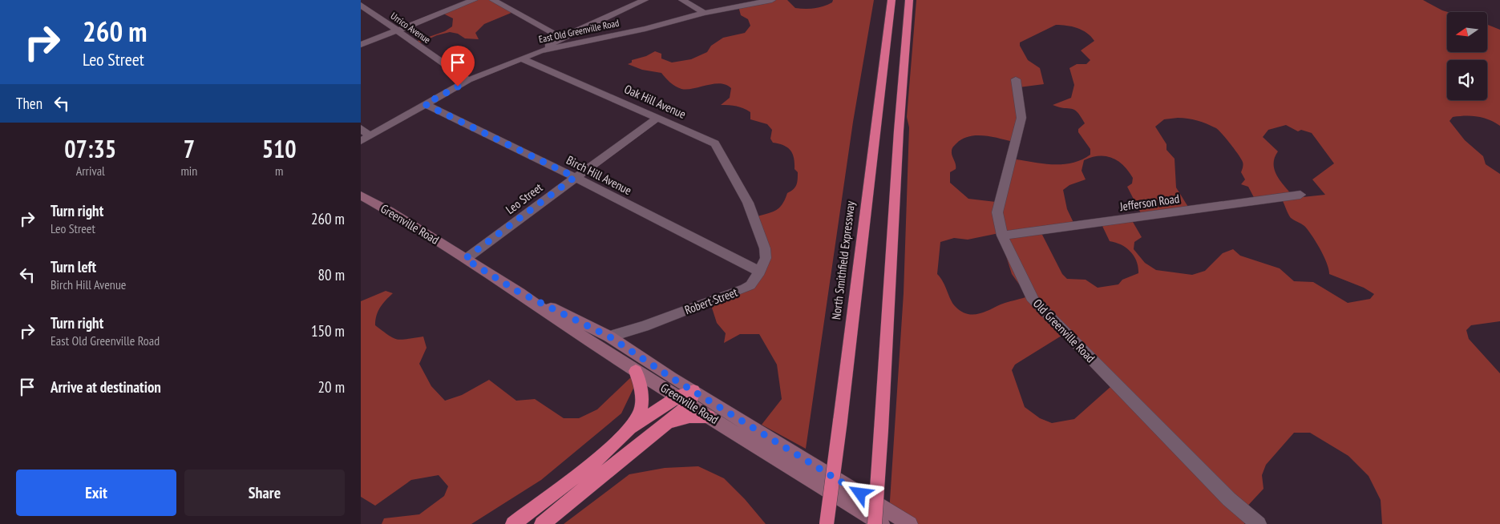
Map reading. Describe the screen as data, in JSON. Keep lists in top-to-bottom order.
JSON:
{
  "streets": {
    "highway": ["North Smithfield Expressway"],
    "main road": ["Greenville Road"],
    "street": [
      "Urrico Avenue",
      "East Old Greenville Road",
      "Oak Hill Avenue",
      "Birch Hill Avenue",
      "Leo Street",
      "Jefferson Road",
      "Robert Street",
      "Old Greenville Road"
    ]
  },
  "crossings": [
    ["Urrico Avenue", "East Old Greenville Road"],
    ["East Old Greenville Road", "Oak Hill Avenue"],
    ["East Old Greenville Road", "Birch Hill Avenue"],
    ["Oak Hill Avenue", "Leo Street"],
    ["Oak Hill Avenue", "Robert Street"],
    ["Birch Hill Avenue", "Leo Street"],
    ["Birch Hill Avenue", "Robert Street"],
    ["Leo Street", "Greenville Road"],
    ["Jefferson Road", "Old Greenville Road"],
    ["Greenville Road", "Robert Street"]
  ],
  "north": "left",
  "page": {
    "turn": ["260 m", "Leo Street"],
    "then": "Then",
    "eta": [
      "07:35",
      "Arrival",
      "7",
      "min",
      "510",
      "m"
    ],
    "list": [
      {
        "name": "Turn right",
        "note": "Leo Street",
        "value": "260 m"
      },
      {
        "name": "Turn left",
        "note": "Birch Hill Avenue",
        "value": "80 m"
      },
      {
        "name": "Turn right",
        "note": "East Old Greenville Road",
        "value": "150 m"
      },
      {
        "name": "Arrive at destination",
        "value": "20 m"
      }
    ],
    "buttons": ["Exit", "Share"]
  }
}
